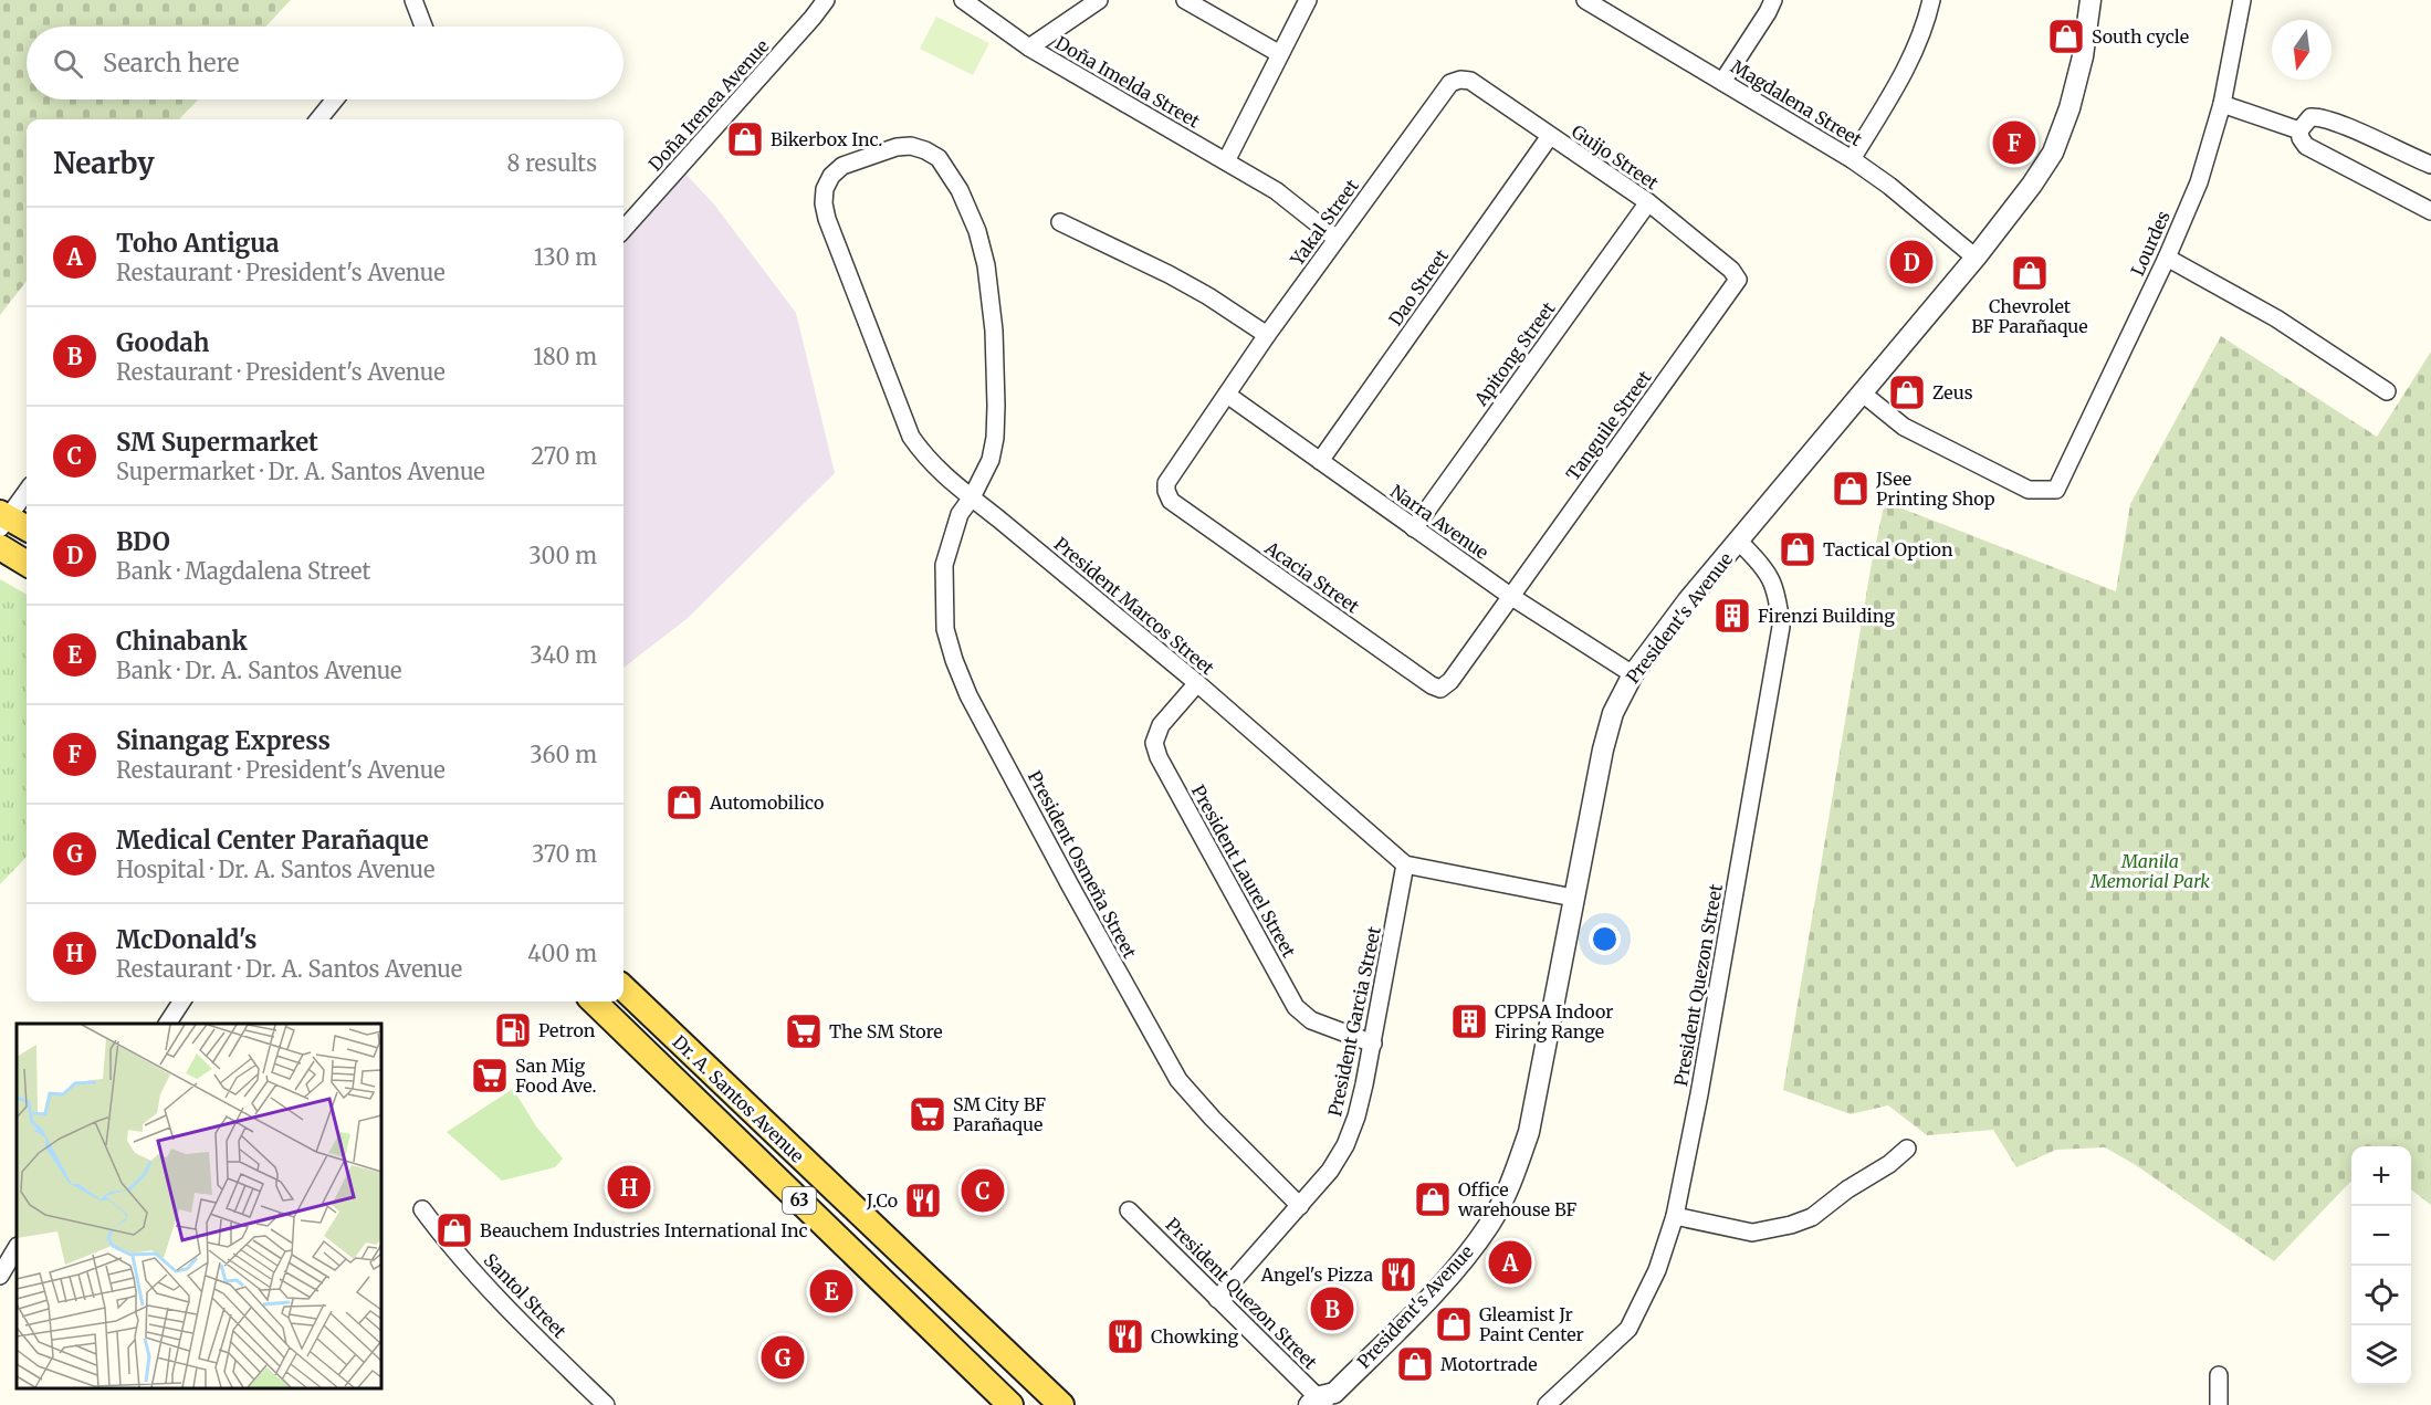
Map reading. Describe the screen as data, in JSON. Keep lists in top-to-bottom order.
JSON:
{
  "streets": {
    "main road": ["Dr. A. Santos Avenue", "63"],
    "street": [
      "Doña Imelda Street",
      "Magdalena Street",
      "Doña Irenea Avenue",
      "Guijo Street",
      "Yakal Street",
      "Lourdes",
      "Dao Street",
      "Apitong Street",
      "Tanguile Street",
      "Narra Avenue",
      "Acacia Street",
      "President Marcos Street",
      "President's Avenue",
      "President Osmeña Street",
      "President Laurel Street",
      "President Quezon Street",
      "President Garcia Street",
      "Santol Street"
    ]
  },
  "crossings": [
    ["Doña Imelda Street", "Yakal Street"],
    ["Magdalena Street", "President's Avenue"],
    ["Guijo Street", "Yakal Street"],
    ["Guijo Street", "Dao Street"],
    ["Guijo Street", "Apitong Street"],
    ["Guijo Street", "Tanguile Street"],
    ["Yakal Street", "Narra Avenue"],
    ["Yakal Street", "Acacia Street"],
    ["Lourdes", "President's Avenue"],
    ["Dao Street", "Narra Avenue"],
    ["Apitong Street", "Narra Avenue"],
    ["Tanguile Street", "Narra Avenue"],
    ["Tanguile Street", "Acacia Street"],
    ["Narra Avenue", "Acacia Street"],
    ["Narra Avenue", "President's Avenue"],
    ["President Marcos Street", "President's Avenue"],
    ["President Marcos Street", "President Osmeña Street"],
    ["President Marcos Street", "President Laurel Street"],
    ["President Marcos Street", "President Garcia Street"],
    ["President's Avenue", "President Quezon Street"],
    ["President Osmeña Street", "President Garcia Street"],
    ["President Laurel Street", "President Garcia Street"],
    ["President Quezon Street", "President Garcia Street"]
  ],
  "parks": ["Manila Memorial Park"],
  "places": {
    "shop": [
      "South cycle",
      "Bikerbox Inc.",
      "Chevrolet BF Parañaque",
      "Zeus",
      "JSee Printing Shop",
      "Tactical Option",
      "Automobilico",
      "Office warehouse BF",
      "Beauchem Industries International Inc",
      "Gleamist Jr Paint Center",
      "Motortrade"
    ],
    "building": ["Firenzi Building", "CPPSA Indoor Firing Range"],
    "fuel station": ["Petron"],
    "supermarket": ["The SM Store", "San Mig Food Ave.", "SM City BF Parañaque"],
    "restaurant": ["J.Co", "Angel's Pizza", "Chowking"]
  },
  "north": "bottom",
  "page": {
    "search": "Search here",
    "pins": [
      "F",
      "D",
      "H",
      "C",
      "A",
      "E",
      "B",
      "G"
    ],
    "heading": ["Nearby", "8 results"],
    "list": [
      {
        "mark": "A",
        "name": "Toho Antigua",
        "note": "Restaurant · President's Avenue",
        "value": "130 m"
      },
      {
        "mark": "B",
        "name": "Goodah",
        "note": "Restaurant · President's Avenue",
        "value": "180 m"
      },
      {
        "mark": "C",
        "name": "SM Supermarket",
        "note": "Supermarket · Dr. A. Santos Avenue",
        "value": "270 m"
      },
      {
        "mark": "D",
        "name": "BDO",
        "note": "Bank · Magdalena Street",
        "value": "300 m"
      },
      {
        "mark": "E",
        "name": "Chinabank",
        "note": "Bank · Dr. A. Santos Avenue",
        "value": "340 m"
      },
      {
        "mark": "F",
        "name": "Sinangag Express",
        "note": "Restaurant · President's Avenue",
        "value": "360 m"
      },
      {
        "mark": "G",
        "name": "Medical Center Parañaque",
        "note": "Hospital · Dr. A. Santos Avenue",
        "value": "370 m"
      },
      {
        "mark": "H",
        "name": "McDonald's",
        "note": "Restaurant · Dr. A. Santos Avenue",
        "value": "400 m"
      }
    ],
    "map_buttons": ["+", "−"]
  }
}
